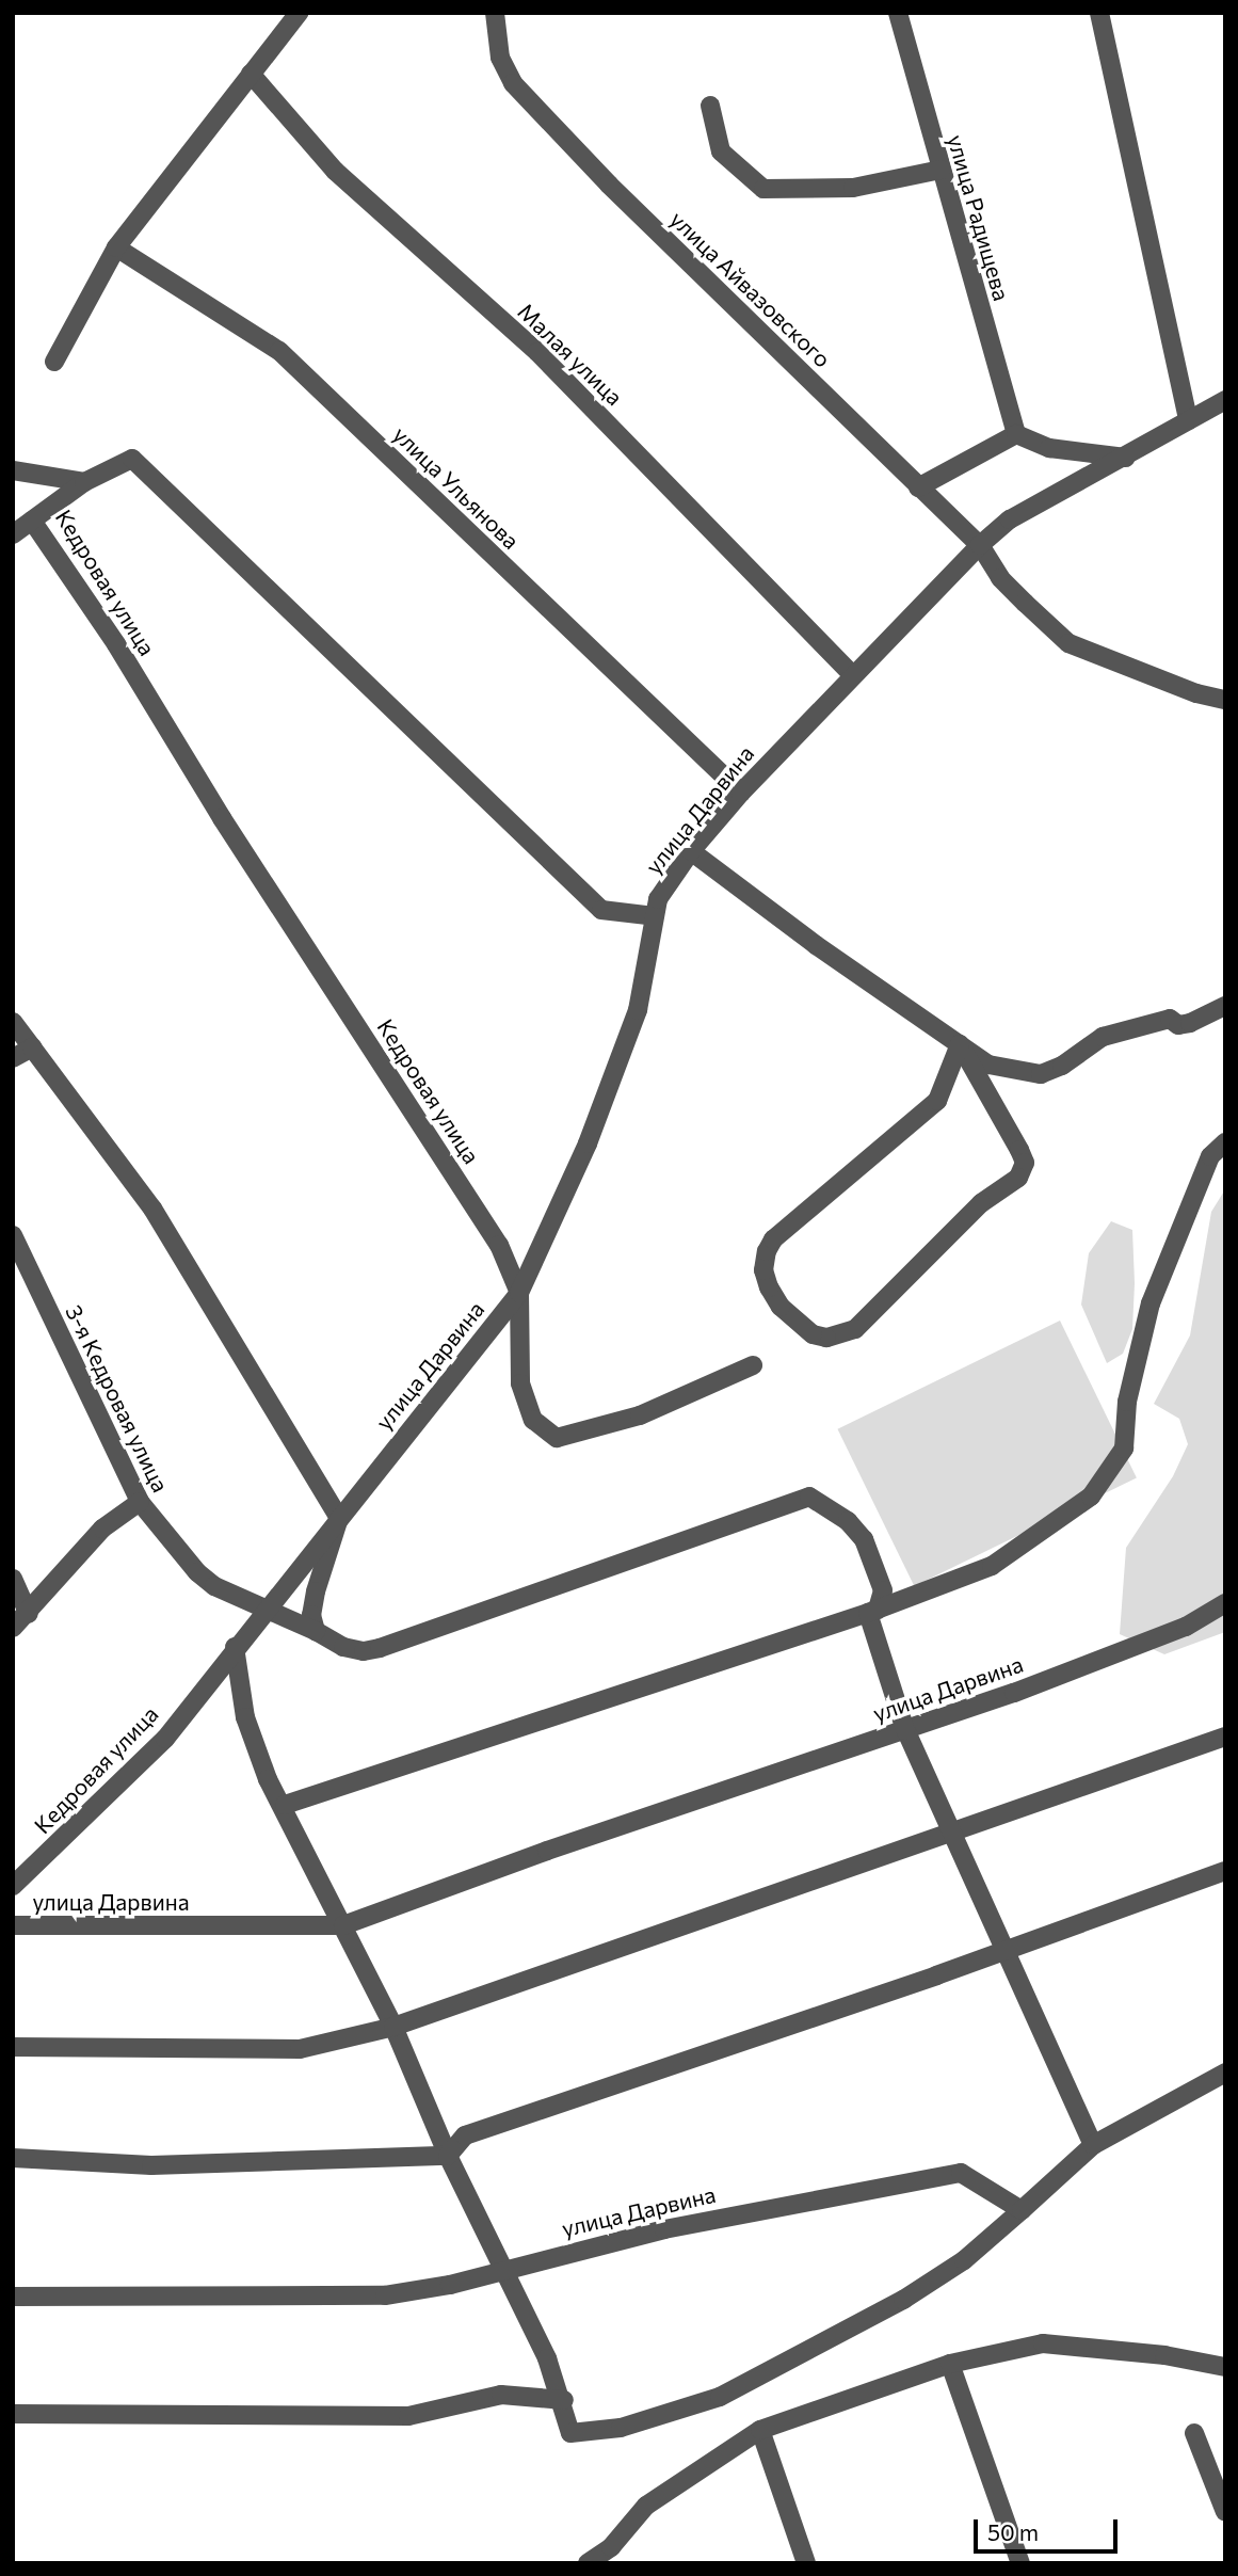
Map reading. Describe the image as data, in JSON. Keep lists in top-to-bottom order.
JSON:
{
  "streets": {
    "street": [
      "улица Радищева",
      "улица Айвазовского",
      "Малая улица",
      "улица Ульянова",
      "Кедровая улица",
      "улица Дарвина",
      "3-я Кедровая улица"
    ]
  },
  "crossings": [
    ["улица Айвазовского", "улица Дарвина"],
    ["Малая улица", "улица Дарвина"],
    ["улица Ульянова", "улица Дарвина"],
    ["Кедровая улица", "улица Дарвина"],
    ["Кедровая улица", "3-я Кедровая улица"],
    ["улица Дарвина", "3-я Кедровая улица"]
  ],
  "scale_bar": "50 m"
}
